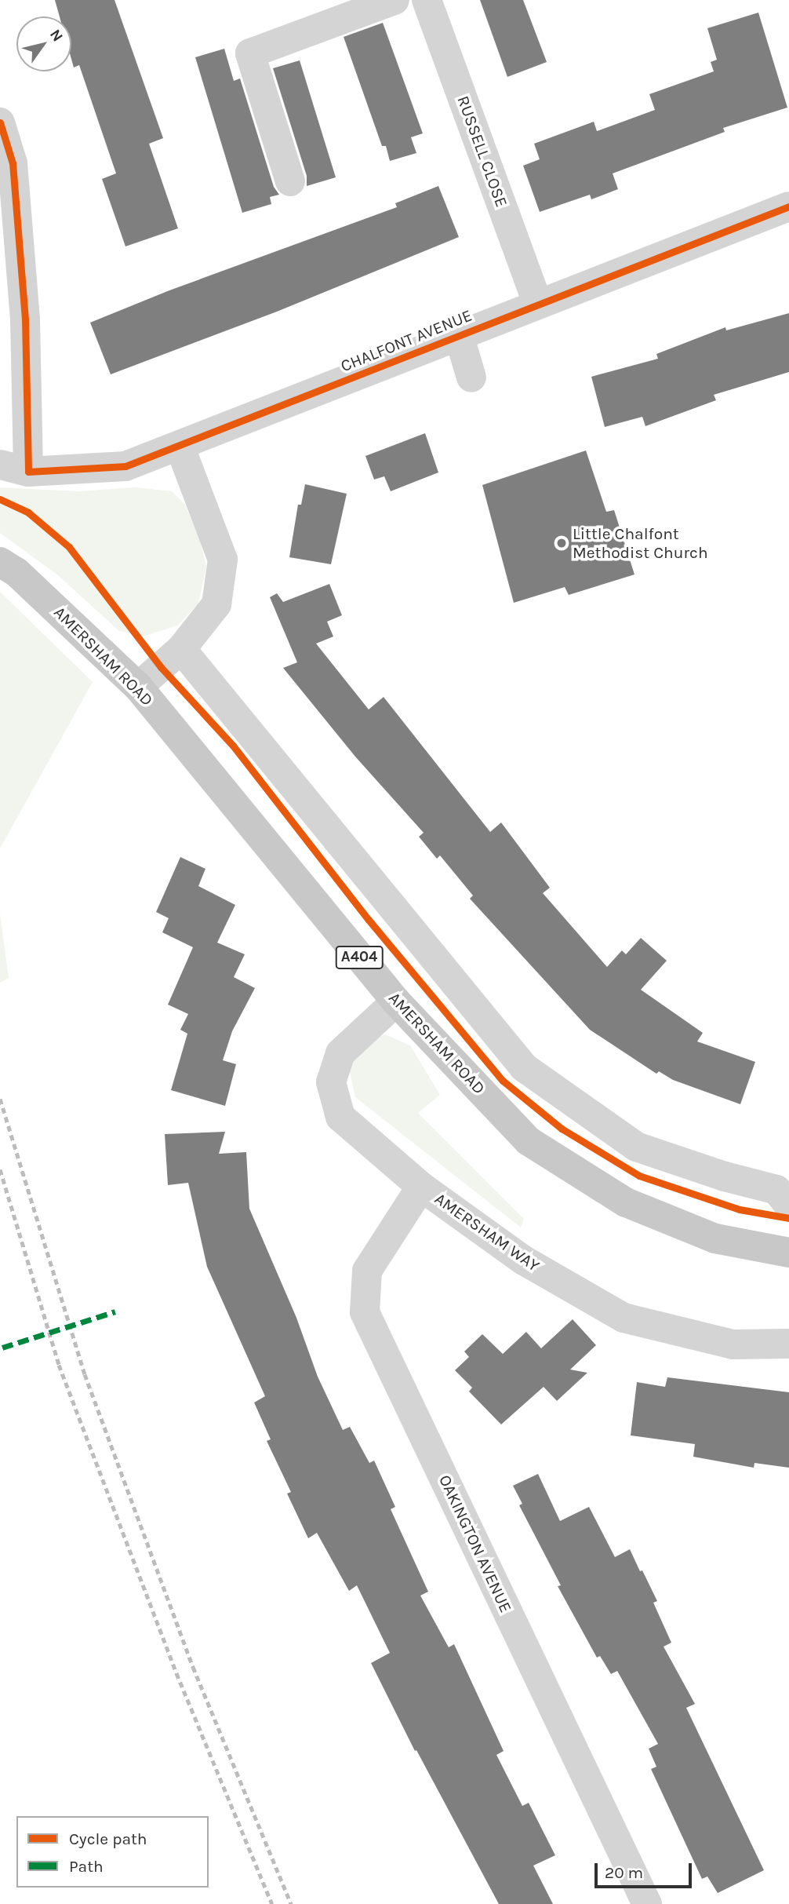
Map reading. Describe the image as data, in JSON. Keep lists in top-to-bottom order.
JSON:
{
  "streets": {
    "main road": ["AMERSHAM ROAD", "A404"],
    "street": [
      "RUSSELL CLOSE",
      "CHALFONT AVENUE",
      "AMERSHAM WAY",
      "OAKINGTON AVENUE"
    ]
  },
  "crossings": [
    ["RUSSELL CLOSE", "CHALFONT AVENUE"],
    ["AMERSHAM ROAD", "AMERSHAM WAY"],
    ["AMERSHAM WAY", "OAKINGTON AVENUE"]
  ],
  "places": ["Little Chalfont Methodist Church"],
  "legend": ["Cycle path", "Path"],
  "scale_bar": "20 m",
  "north": "top right"
}
